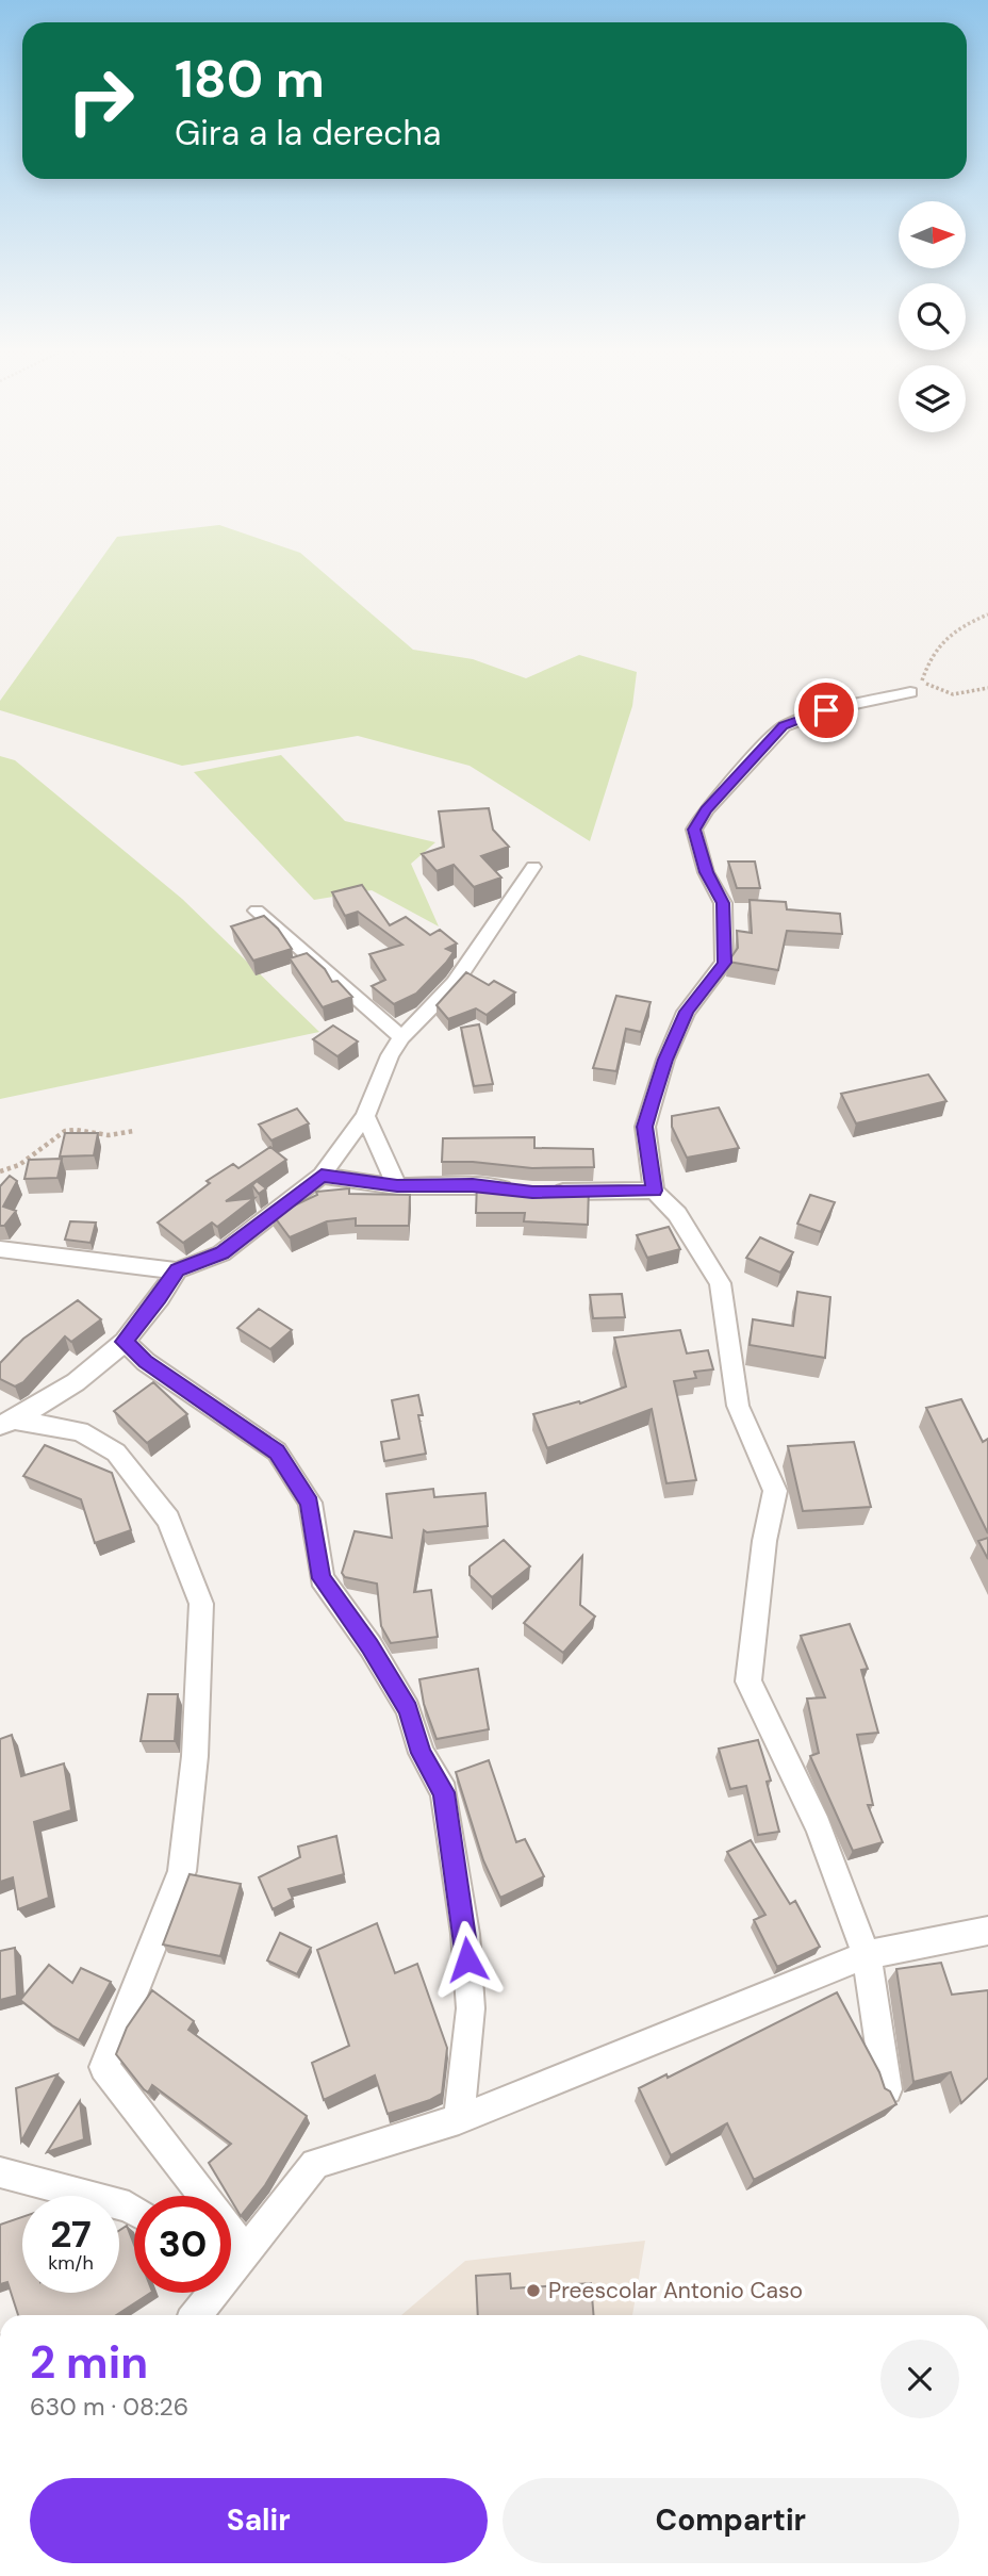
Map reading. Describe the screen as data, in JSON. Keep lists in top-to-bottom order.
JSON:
{
  "places": ["Preescolar Antonio Caso"],
  "north": "right",
  "page": {
    "turn": ["180 m", "Gira a la derecha"],
    "speed": "27 km/h",
    "limit": "30",
    "heading": ["2 min", "630 m · 08:26"],
    "buttons": ["Salir", "Compartir"]
  }
}
